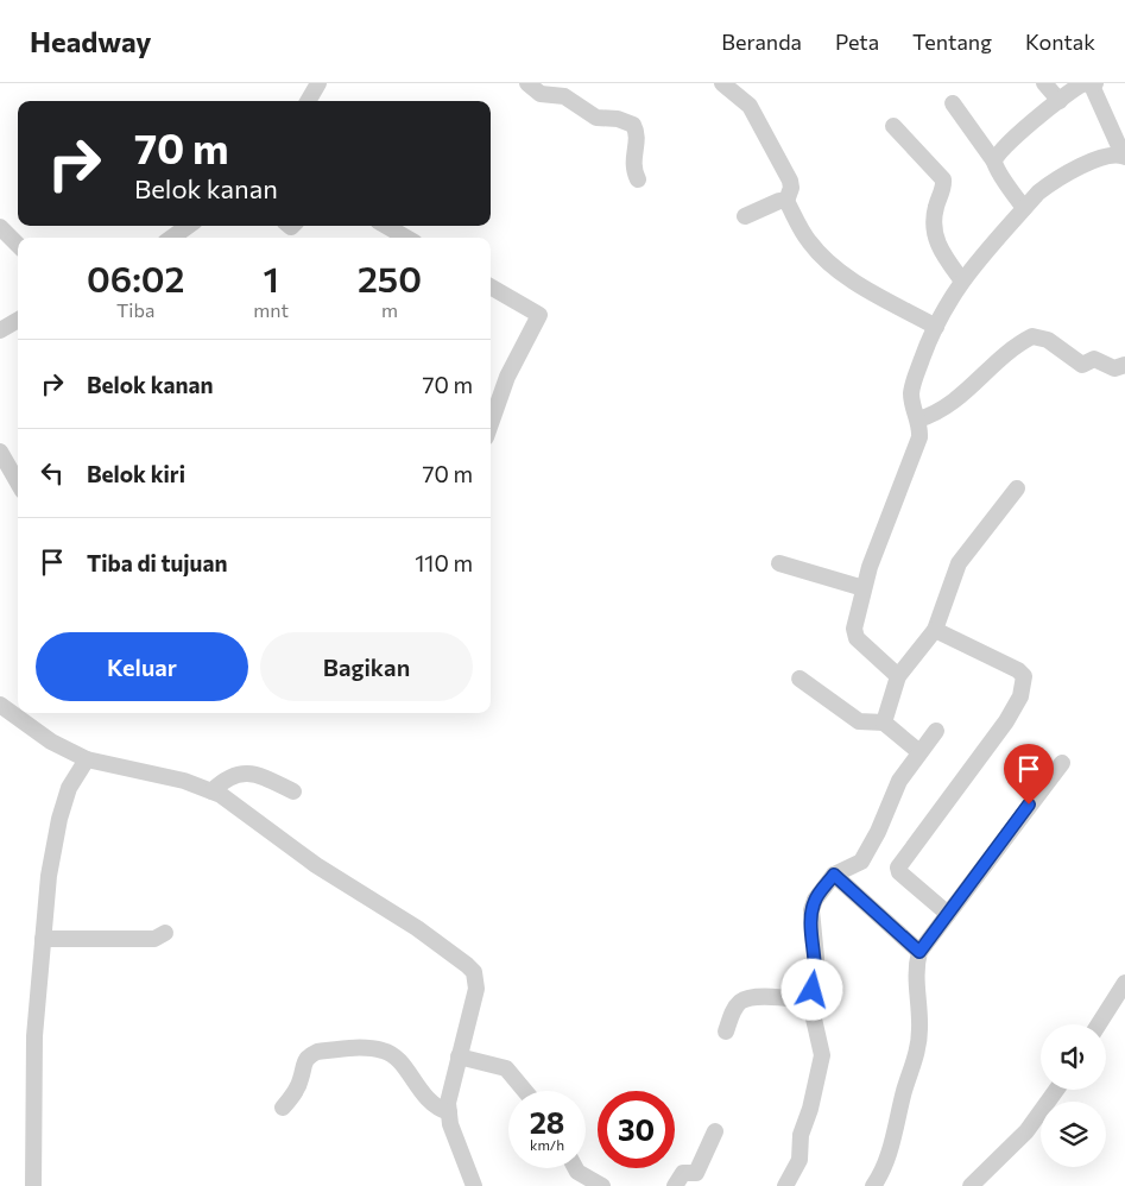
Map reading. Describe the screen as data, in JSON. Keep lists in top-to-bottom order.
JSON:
{
  "page": {
    "header": "Headway",
    "nav": [
      "Beranda",
      "Peta",
      "Tentang",
      "Kontak"
    ],
    "turn": ["70 m", "Belok kanan"],
    "eta": [
      "06:02",
      "Tiba",
      "1",
      "mnt",
      "250",
      "m"
    ],
    "list": [
      {
        "name": "Belok kanan",
        "value": "70 m"
      },
      {
        "name": "Belok kiri",
        "value": "70 m"
      },
      {
        "name": "Tiba di tujuan",
        "value": "110 m"
      }
    ],
    "buttons": ["Keluar", "Bagikan"],
    "speed": "28 km/h",
    "limit": "30"
  }
}
